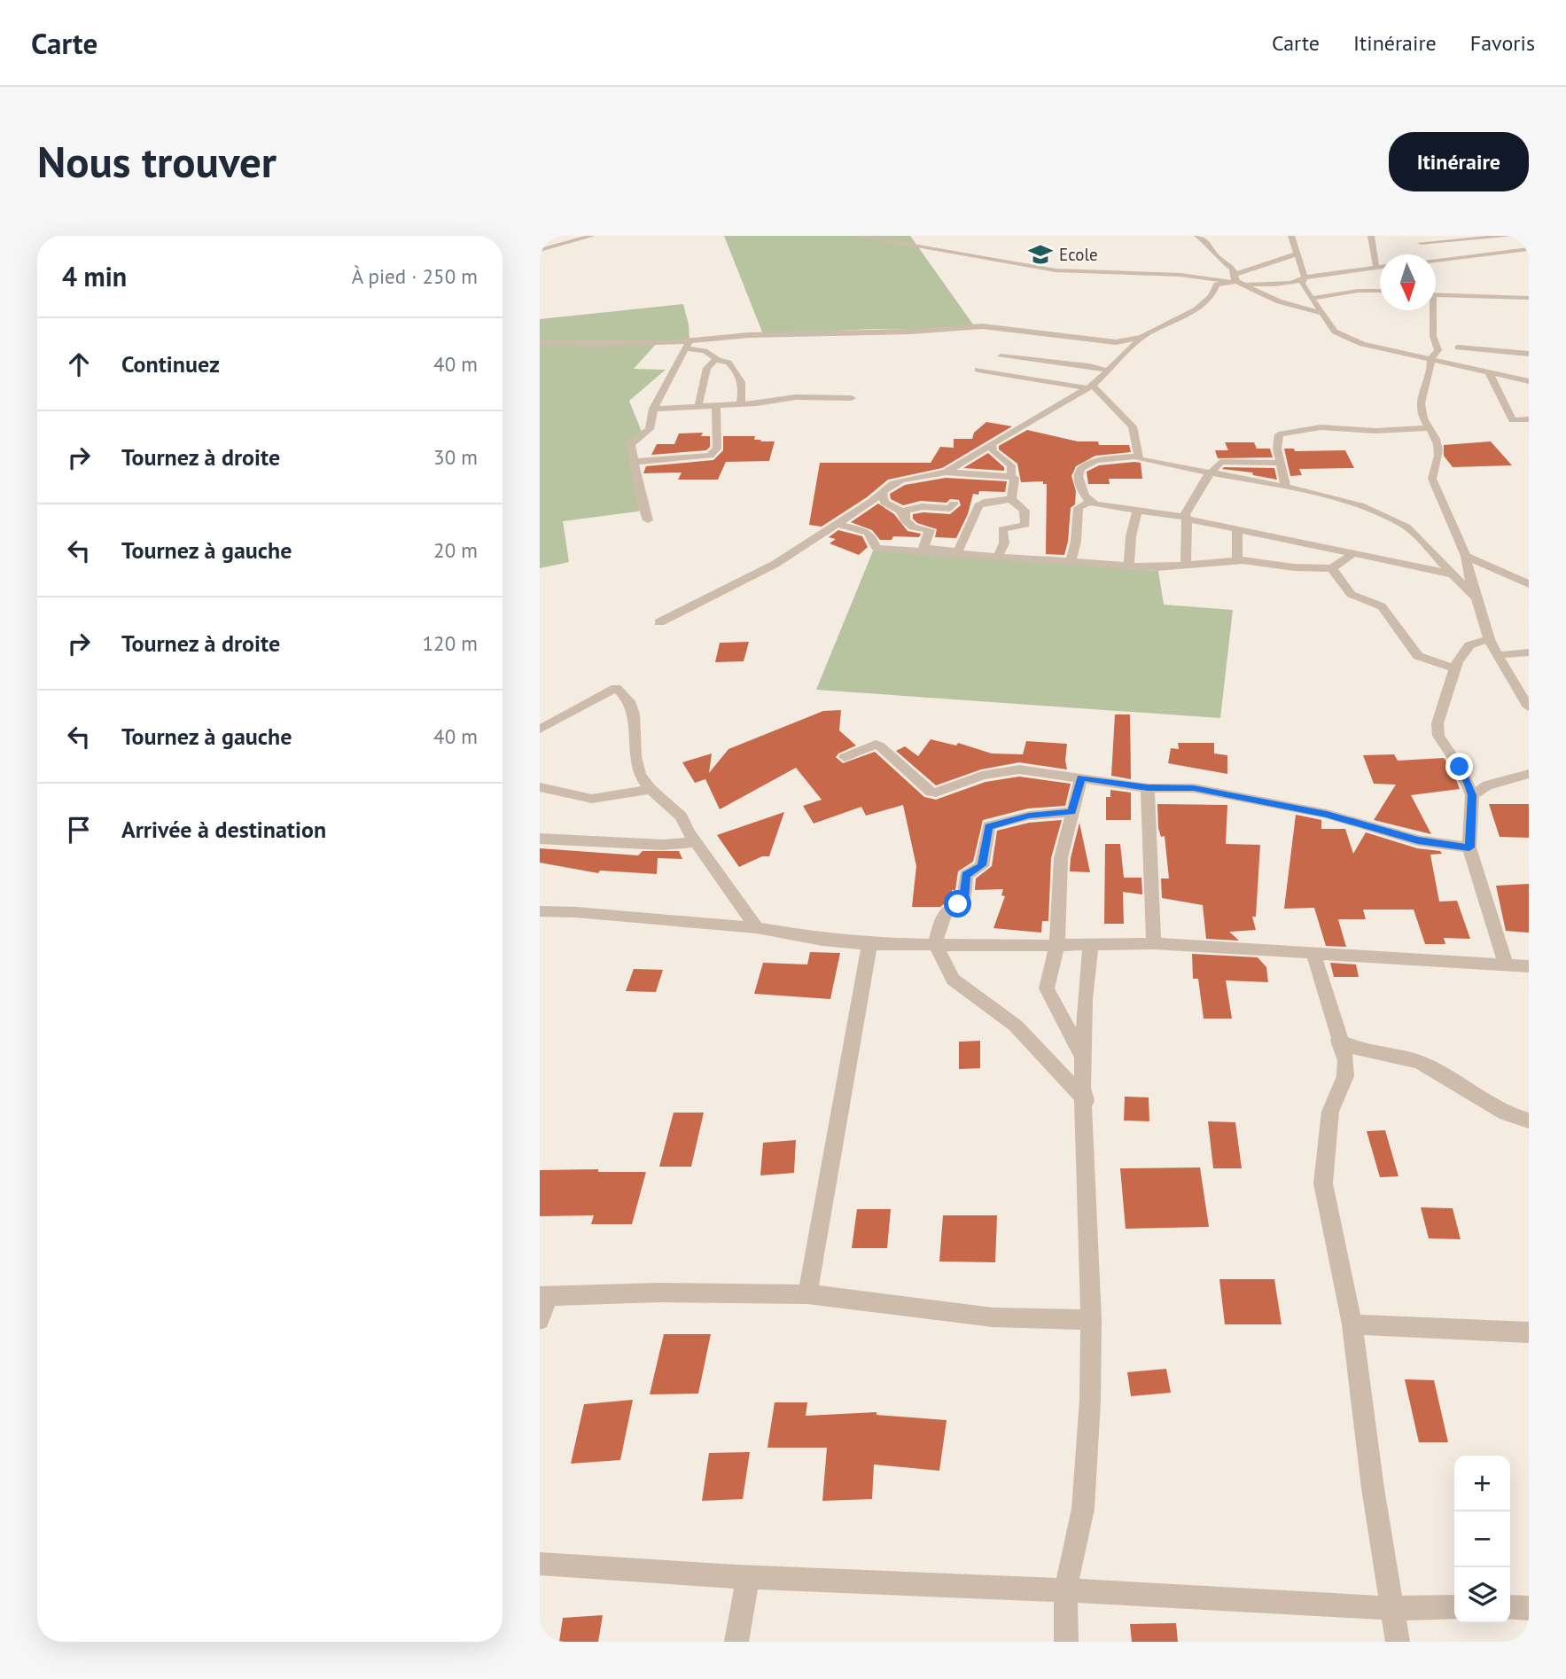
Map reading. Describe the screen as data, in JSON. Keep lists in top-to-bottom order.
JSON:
{
  "places": {
    "school or university": ["Ecole"]
  },
  "north": "bottom",
  "page": {
    "header": "Carte",
    "nav": ["Carte", "Itinéraire", "Favoris"],
    "buttons": "Itinéraire",
    "title": "Nous trouver",
    "heading": ["4 min", "À pied · 250 m"],
    "list": [
      ["Continuez", "40 m"],
      ["Tournez à droite", "30 m"],
      ["Tournez à gauche", "20 m"],
      ["Tournez à droite", "120 m"],
      ["Tournez à gauche", "40 m"],
      "Arrivée à destination"
    ],
    "map_buttons": ["+", "−"]
  }
}
